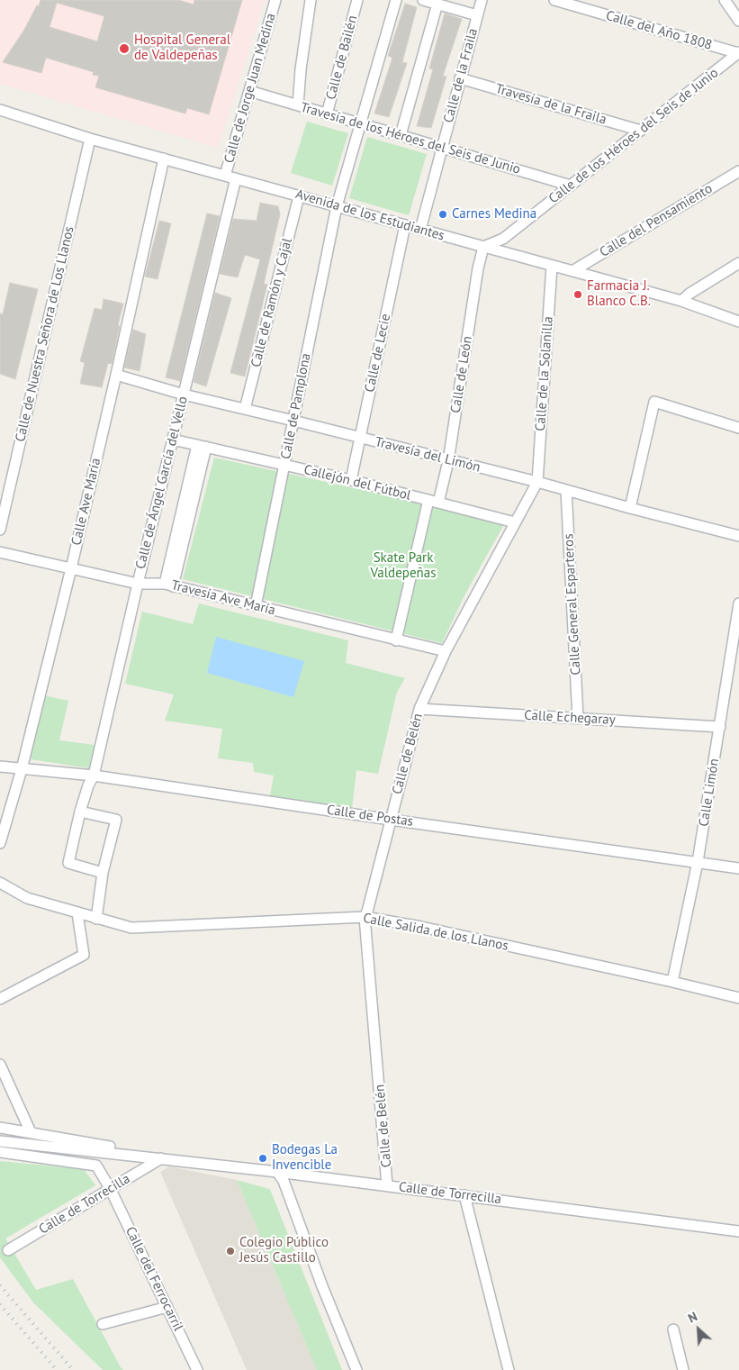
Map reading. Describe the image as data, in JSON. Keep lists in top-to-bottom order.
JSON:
{
  "streets": {
    "street": [
      "Calle del Año 1808",
      "Calle de Bailén",
      "Calle de la Fraila",
      "Calle de Jorge Juan Medina",
      "Travesía de la Fraila",
      "Calle de los Héroes del Seis de Junio",
      "Travesía de los Héroes del Seis de Junio",
      "Avenida de los Estudiantes",
      "Calle del Pensamiento",
      "Calle de Ramón y Cajal",
      "Calle de Nuestra Señora de Los Llanos",
      "Calle de Lecie",
      "Calle de la Solanilla",
      "Calle de León",
      "Calle de Pamplona",
      "Travesía del Limón",
      "Calle de Ángel García del Vello",
      "Callejón del Fútbol",
      "Calle Ave María",
      "Travesía Ave María",
      "Calle General Esparteros",
      "Calle Echegaray",
      "Calle de Belén",
      "Calle Limón",
      "Calle de Postas",
      "Calle Salida de los Llanos",
      "Calle de Torrecilla",
      "Calle del Ferrocarril"
    ]
  },
  "crossings": [
    ["Calle del Año 1808", "Calle de los Héroes del Seis de Junio"],
    ["Calle de Bailén", "Travesía de los Héroes del Seis de Junio"],
    ["Calle de la Fraila", "Travesía de la Fraila"],
    ["Calle de la Fraila", "Travesía de los Héroes del Seis de Junio"],
    ["Calle de la Fraila", "Avenida de los Estudiantes"],
    ["Calle de Jorge Juan Medina", "Travesía de los Héroes del Seis de Junio"],
    ["Calle de Jorge Juan Medina", "Avenida de los Estudiantes"],
    ["Travesía de la Fraila", "Calle de los Héroes del Seis de Junio"],
    ["Calle de los Héroes del Seis de Junio", "Travesía de los Héroes del Seis de Junio"],
    ["Calle de los Héroes del Seis de Junio", "Avenida de los Estudiantes"],
    ["Calle de los Héroes del Seis de Junio", "Calle de León"],
    ["Travesía de los Héroes del Seis de Junio", "Calle de Pamplona"],
    ["Avenida de los Estudiantes", "Calle del Pensamiento"],
    ["Avenida de los Estudiantes", "Calle de Ramón y Cajal"],
    ["Avenida de los Estudiantes", "Calle de Nuestra Señora de Los Llanos"],
    ["Avenida de los Estudiantes", "Calle de Lecie"],
    ["Avenida de los Estudiantes", "Calle de la Solanilla"],
    ["Avenida de los Estudiantes", "Calle de León"],
    ["Avenida de los Estudiantes", "Calle de Pamplona"],
    ["Avenida de los Estudiantes", "Calle de Ángel García del Vello"],
    ["Avenida de los Estudiantes", "Calle Ave María"],
    ["Calle de Ramón y Cajal", "Travesía del Limón"],
    ["Calle de Lecie", "Travesía del Limón"],
    ["Calle de Lecie", "Callejón del Fútbol"],
    ["Calle de la Solanilla", "Travesía del Limón"],
    ["Calle de la Solanilla", "Calle de Belén"],
    ["Calle de León", "Travesía del Limón"],
    ["Calle de León", "Callejón del Fútbol"],
    ["Calle de León", "Travesía Ave María"],
    ["Calle de Pamplona", "Travesía del Limón"],
    ["Calle de Pamplona", "Callejón del Fútbol"],
    ["Calle de Pamplona", "Travesía Ave María"],
    ["Travesía del Limón", "Calle de Ángel García del Vello"],
    ["Travesía del Limón", "Calle Ave María"],
    ["Travesía del Limón", "Calle General Esparteros"],
    ["Travesía del Limón", "Calle de Belén"],
    ["Calle de Ángel García del Vello", "Callejón del Fútbol"],
    ["Calle de Ángel García del Vello", "Travesía Ave María"],
    ["Calle de Ángel García del Vello", "Calle de Postas"],
    ["Callejón del Fútbol", "Calle de Belén"],
    ["Calle Ave María", "Travesía Ave María"],
    ["Calle Ave María", "Calle de Postas"],
    ["Travesía Ave María", "Calle de Belén"],
    ["Calle General Esparteros", "Calle Echegaray"],
    ["Calle Echegaray", "Calle de Belén"],
    ["Calle Echegaray", "Calle Limón"],
    ["Calle de Belén", "Calle de Postas"],
    ["Calle de Belén", "Calle Salida de los Llanos"],
    ["Calle de Belén", "Calle de Torrecilla"],
    ["Calle Limón", "Calle de Postas"],
    ["Calle Limón", "Calle Salida de los Llanos"],
    ["Calle de Torrecilla", "Calle del Ferrocarril"]
  ],
  "parks": ["Skate Park Valdepeñas"],
  "places": [
    "Hospital General de Valdepeñas",
    "Carnes Medina",
    "Farmacia J. Blanco C.B.",
    "Bodegas La Invencible",
    "Colegio Público Jesús Castillo"
  ],
  "north": "top left"
}
